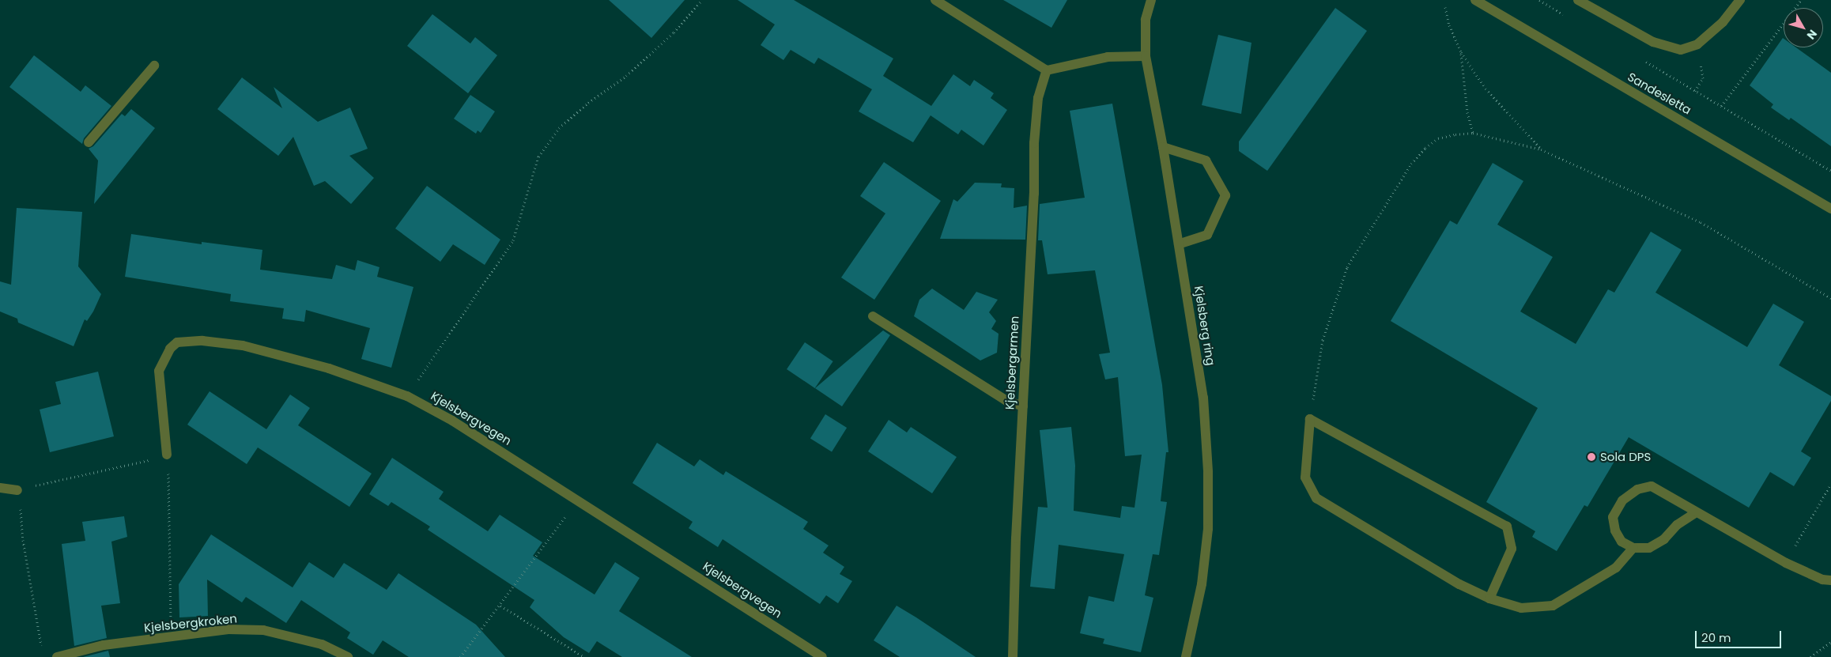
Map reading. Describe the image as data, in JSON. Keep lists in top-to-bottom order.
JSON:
{
  "streets": {
    "street": [
      "Sandesletta",
      "Kjelsberg ring",
      "Kjelsbergarmen",
      "Kjelsbergvegen",
      "Kjelsbergkroken"
    ]
  },
  "places": ["Sola DPS"],
  "scale_bar": "20 m",
  "north": "bottom right"
}
